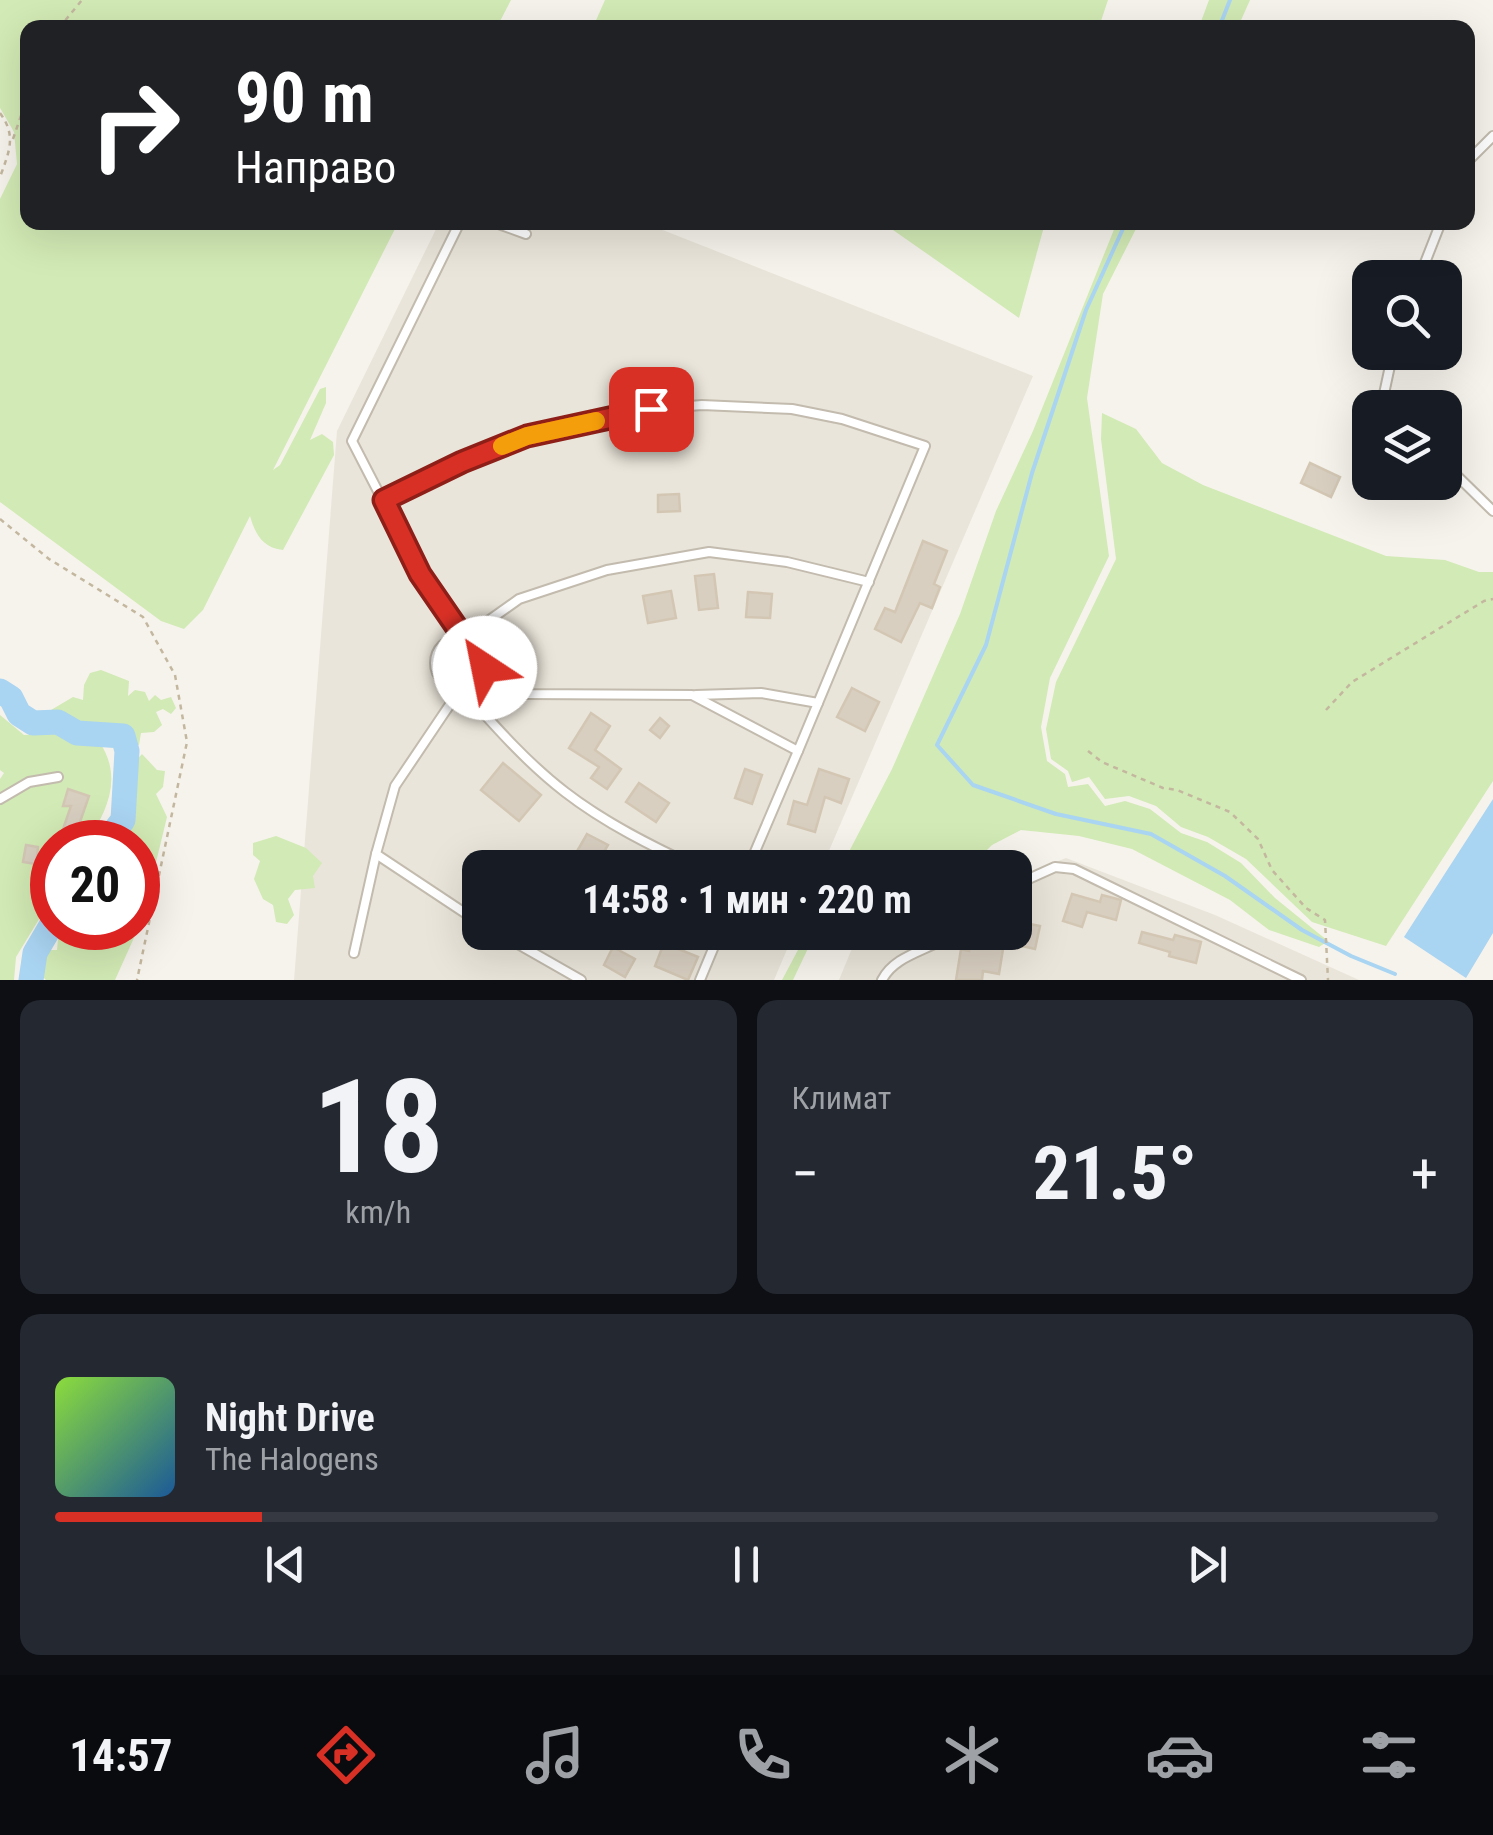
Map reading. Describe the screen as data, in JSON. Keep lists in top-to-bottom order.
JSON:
{
  "page": {
    "turn": ["90 m", "Направо"],
    "limit": "20",
    "trip": "14:58 · 1 мин · 220 m",
    "tile": [
      ["18", "km/h"],
      "Климат"
    ],
    "heat": ["−", "21.5°", "+"],
    "song": ["Night Drive", "The Halogens"],
    "tabs": "14:57"
  }
}
